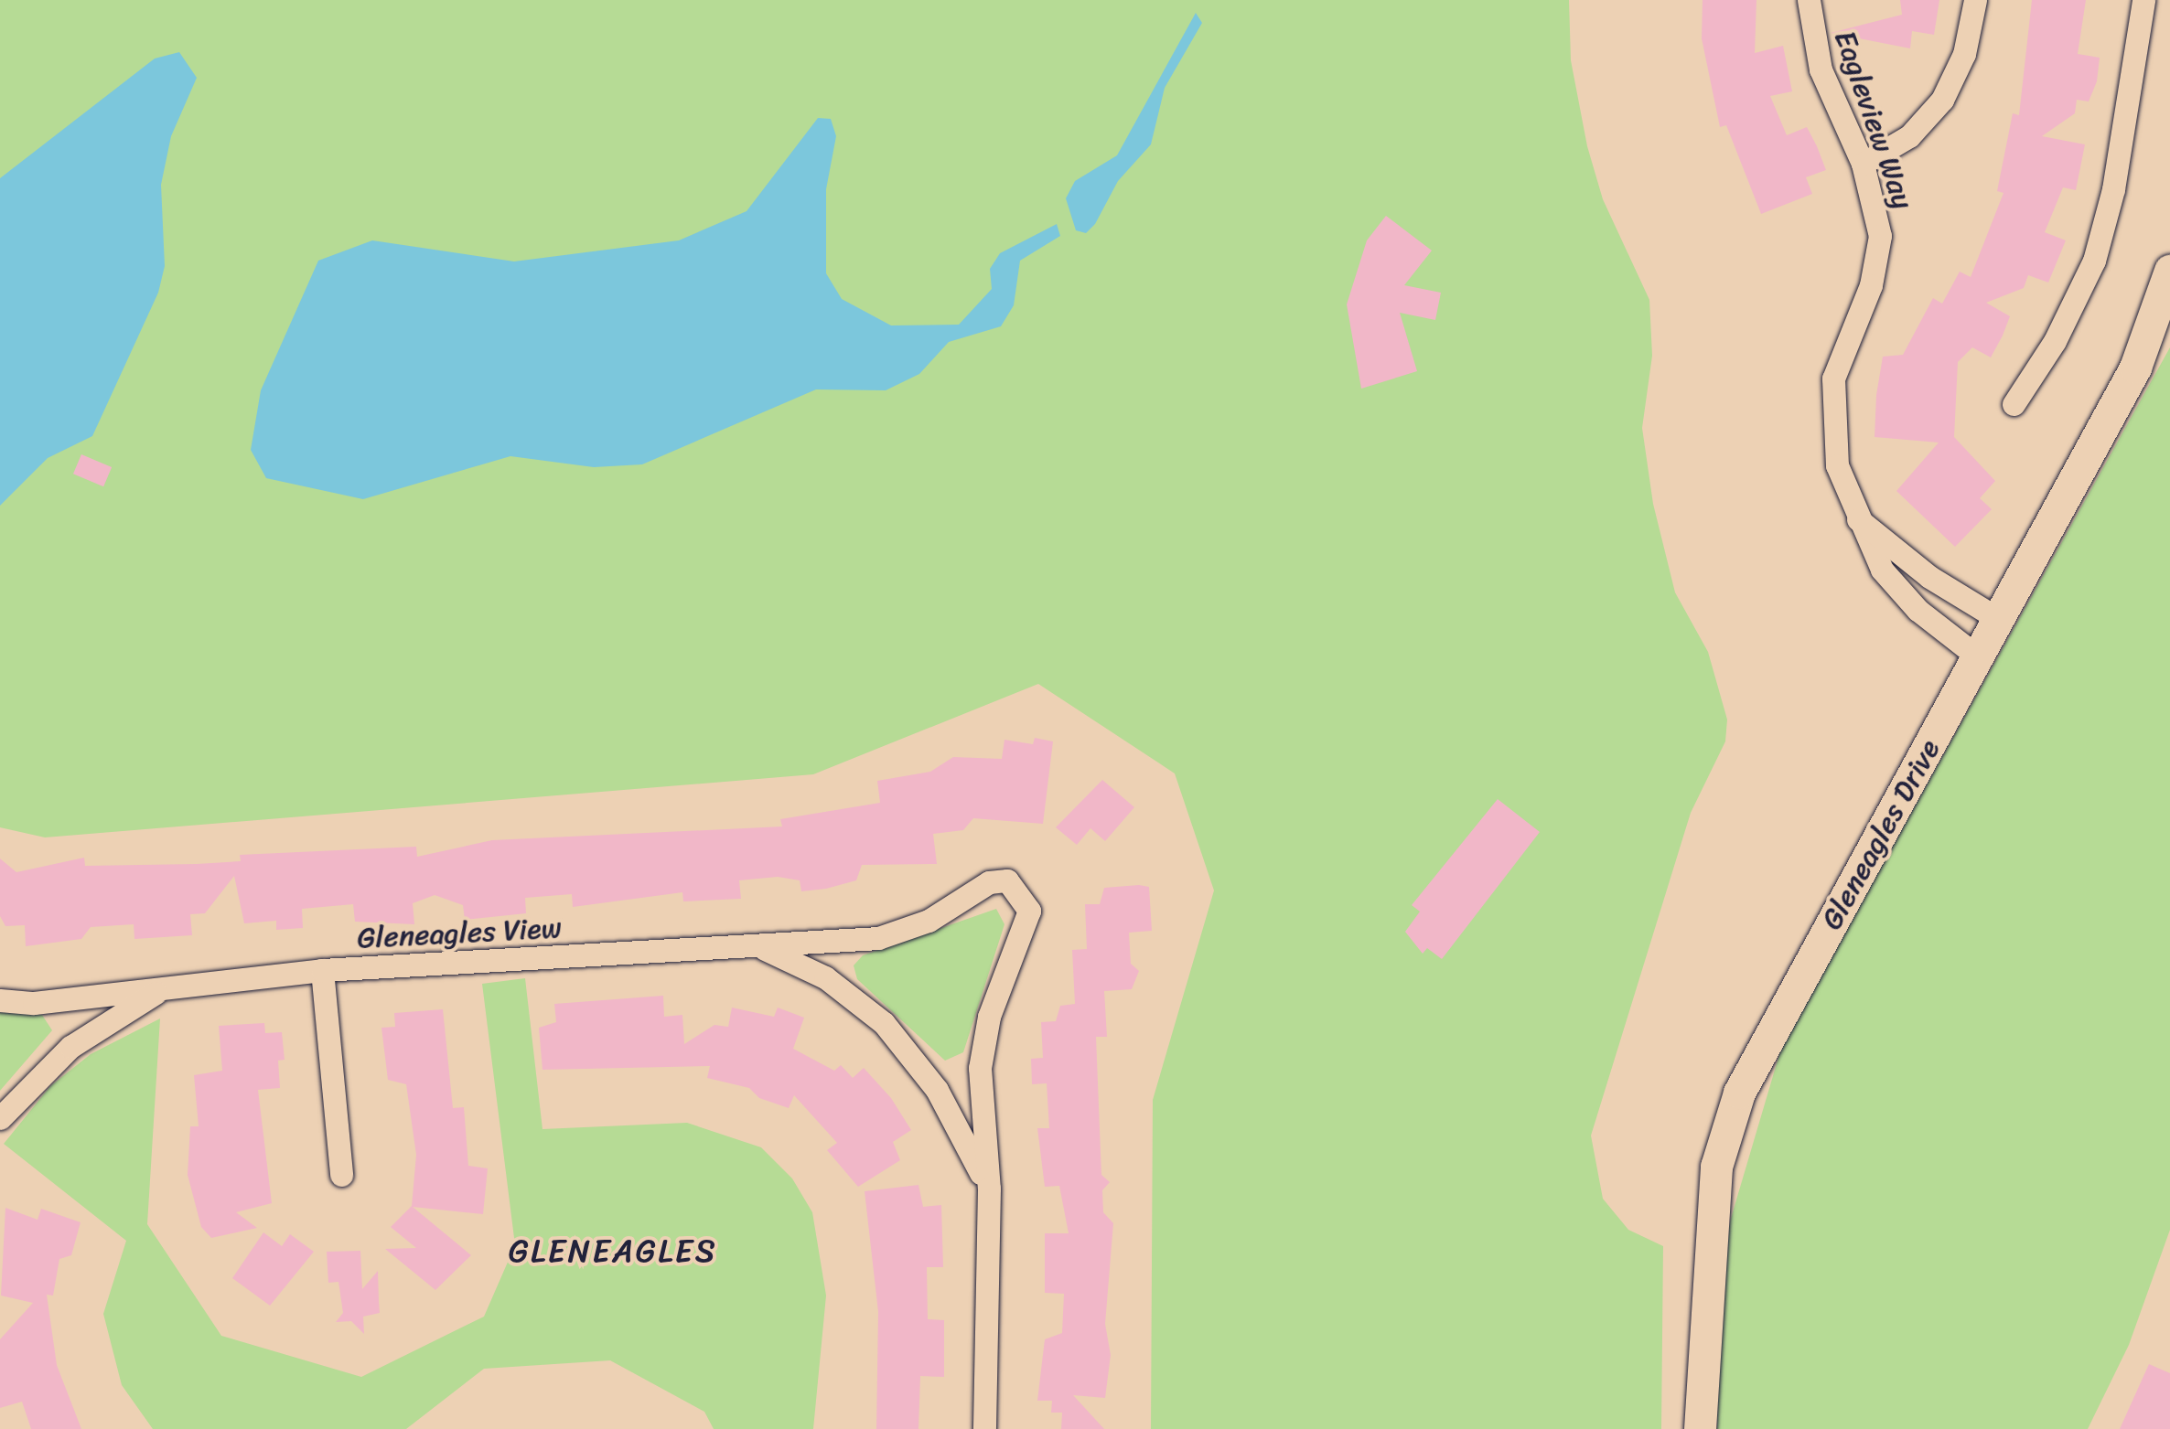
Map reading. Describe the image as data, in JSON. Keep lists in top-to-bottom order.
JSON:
{
  "streets": {
    "street": ["Eagleview Way", "Gleneagles Drive", "Gleneagles View"]
  },
  "crossings": [
    ["Eagleview Way", "Gleneagles Drive"]
  ],
  "districts": ["GLENEAGLES"]
}
